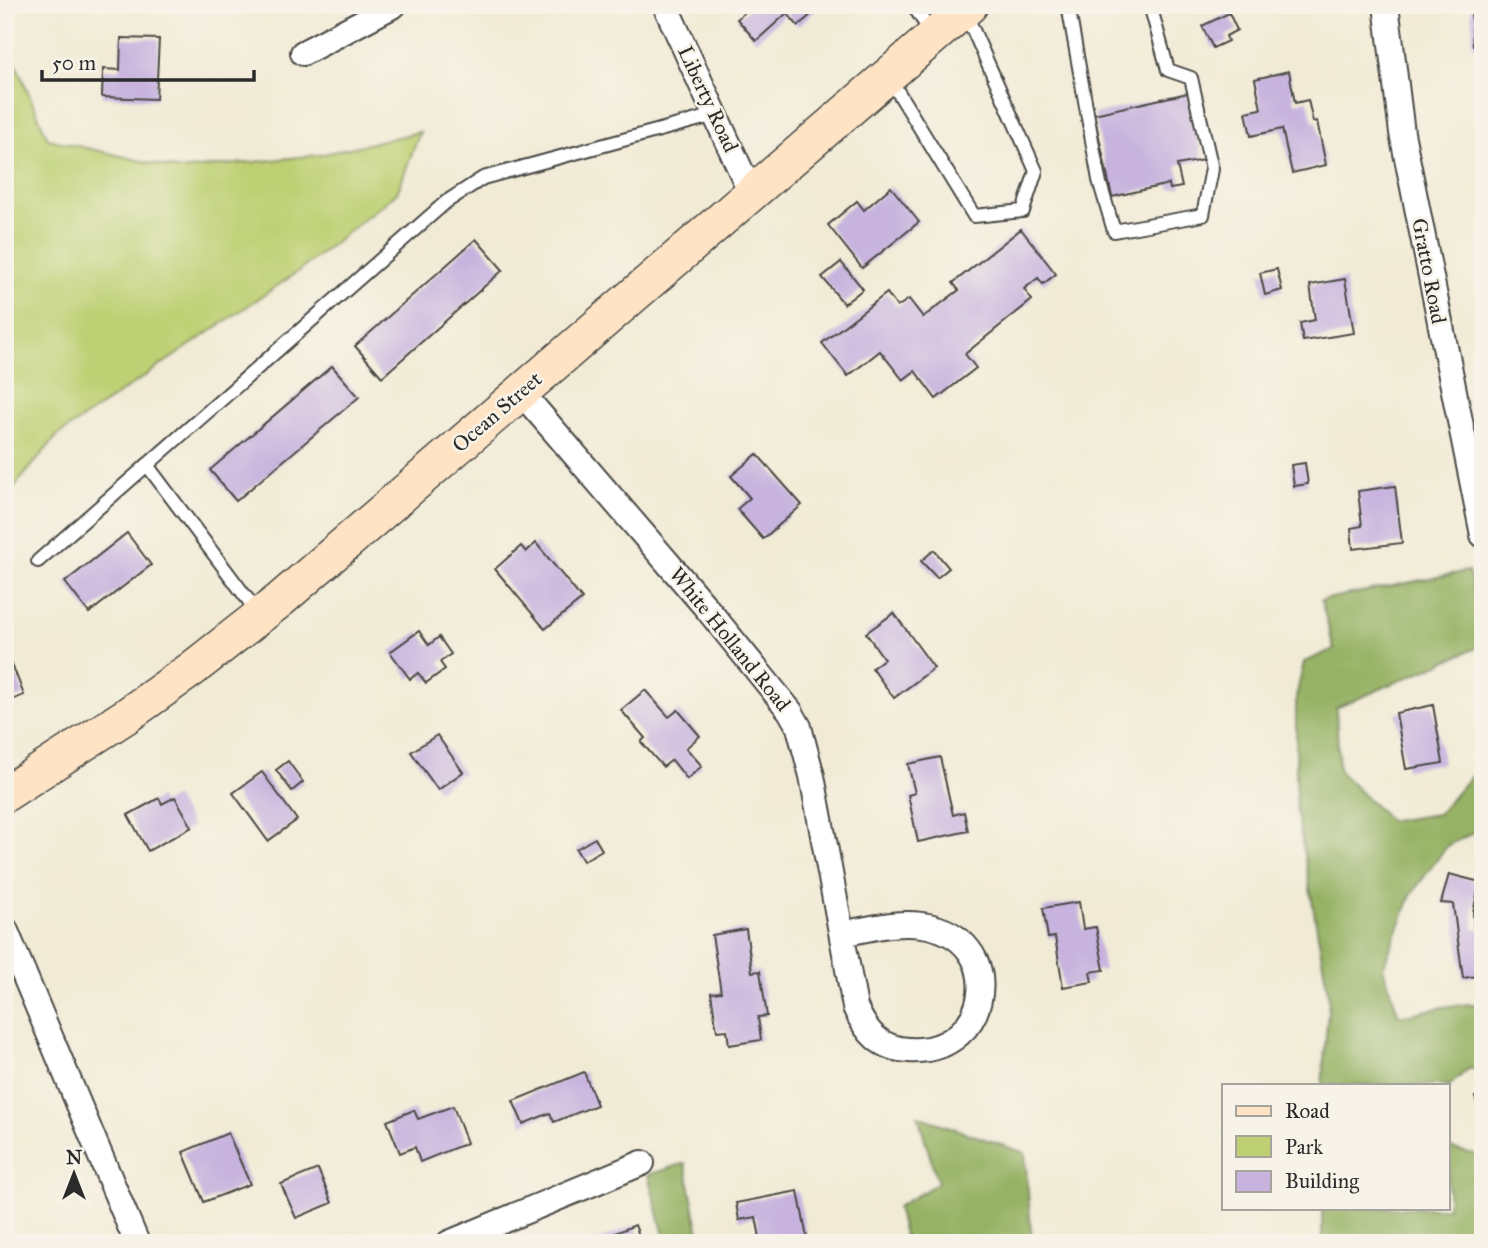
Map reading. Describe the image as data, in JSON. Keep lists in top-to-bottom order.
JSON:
{
  "streets": {
    "main road": ["Ocean Street"],
    "street": ["Liberty Road", "Gratto Road", "White Holland Road"]
  },
  "crossings": [
    ["Liberty Road", "Ocean Street"],
    ["Ocean Street", "White Holland Road"]
  ],
  "legend": ["Road", "Park", "Building"],
  "scale_bar": "50 m",
  "north": "top"
}
